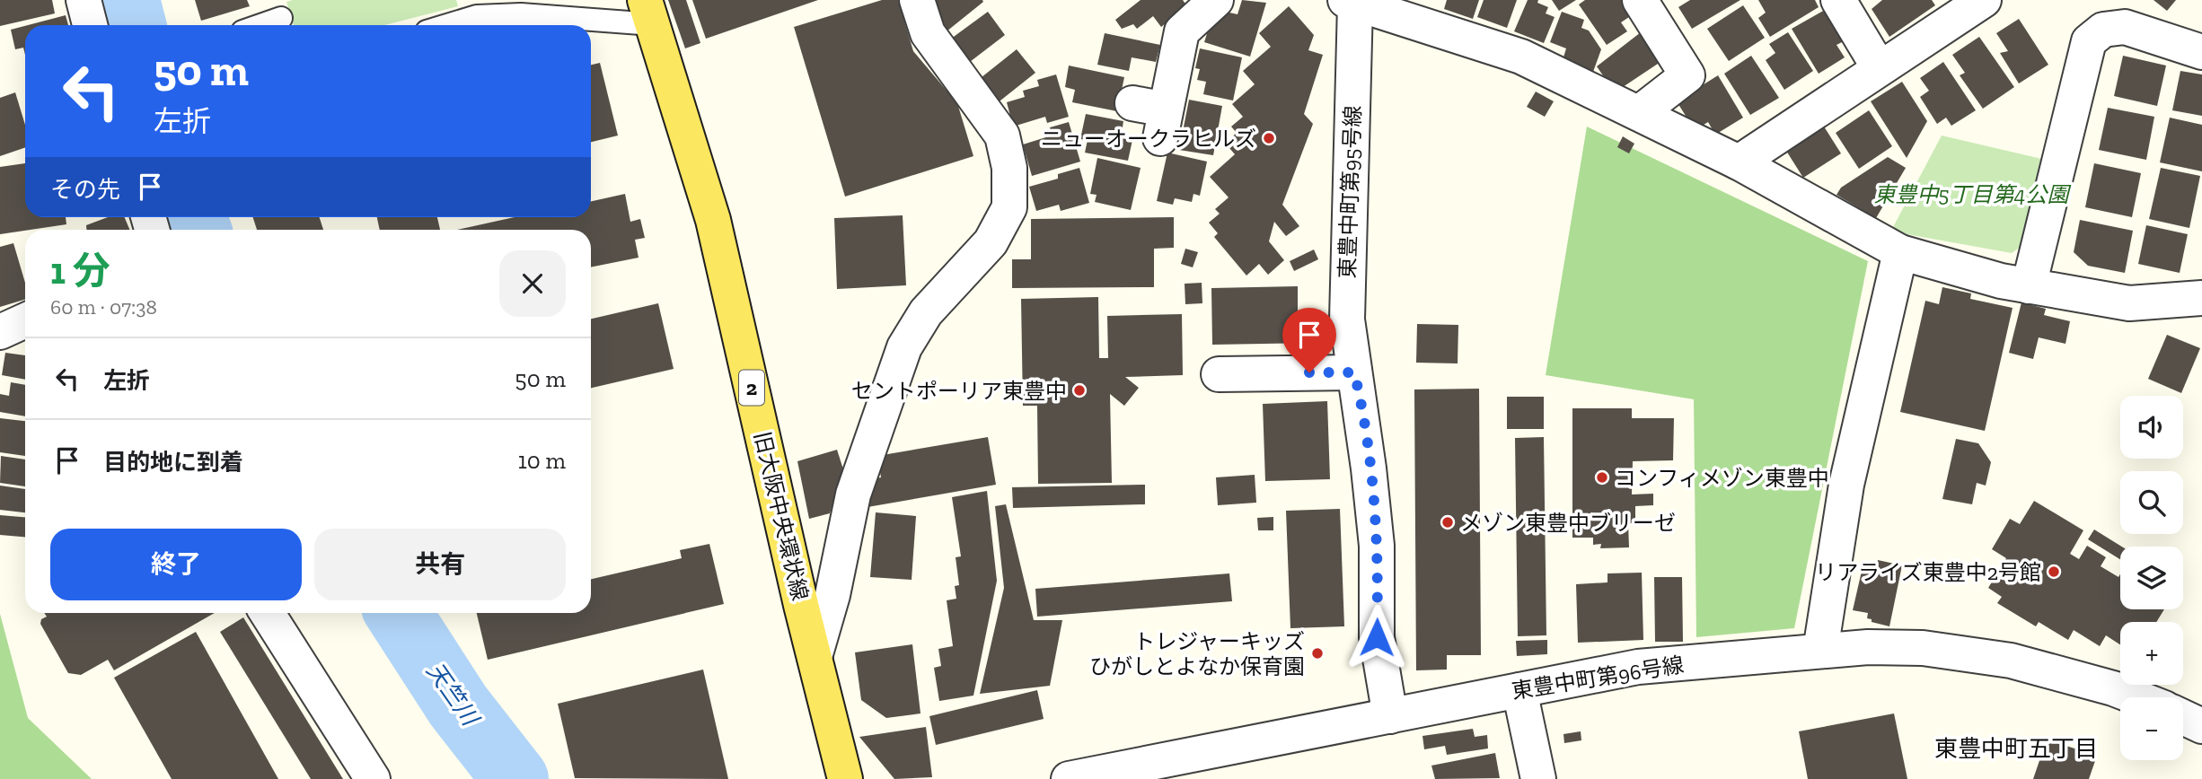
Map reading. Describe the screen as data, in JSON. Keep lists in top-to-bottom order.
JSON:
{
  "streets": {
    "main road": ["2", "旧大阪中央環状線"],
    "street": ["東豊中町第95号線", "東豊中町第96号線"]
  },
  "crossings": [
    ["東豊中町第95号線", "東豊中町第96号線"]
  ],
  "districts": ["東豊中町五丁目"],
  "water": ["天竺川"],
  "parks": ["東豊中5丁目第4公園"],
  "places": [
    "ニューオークラヒルズ",
    "セントポーリア東豊中",
    "コンフィメゾン東豊中",
    "メゾン東豊中ブリーゼ",
    "リアライズ東豊中2号館",
    "トレジャーキッズ ひがしとよなか保育園"
  ],
  "page": {
    "turn": ["50 m", "左折"],
    "then": "その先",
    "heading": ["1 分", "60 m · 07:38"],
    "list": [
      {
        "name": "左折",
        "value": "50 m"
      },
      {
        "name": "目的地に到着",
        "value": "10 m"
      }
    ],
    "map_buttons": ["+", "−"],
    "buttons": ["終了", "共有"]
  }
}
